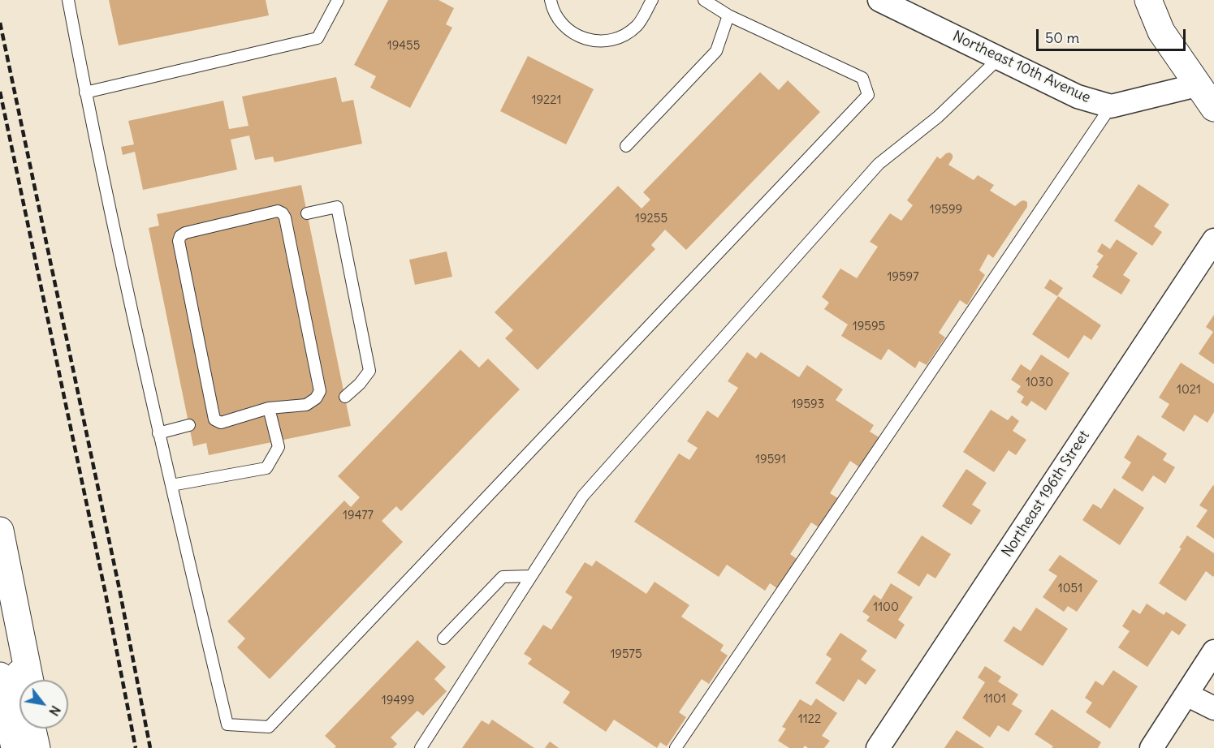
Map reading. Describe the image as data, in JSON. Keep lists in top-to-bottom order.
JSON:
{
  "streets": {
    "street": ["Northeast 10th Avenue", "Northeast 196th Street"]
  },
  "house_numbers": [
    "19455",
    "19221",
    "19599",
    "19255",
    "19597",
    "19595",
    "1030",
    "1021",
    "19593",
    "19591",
    "19477",
    "1051",
    "1100",
    "19575",
    "1101",
    "19499",
    "1122"
  ],
  "scale_bar": "50 m",
  "north": "bottom right"
}
